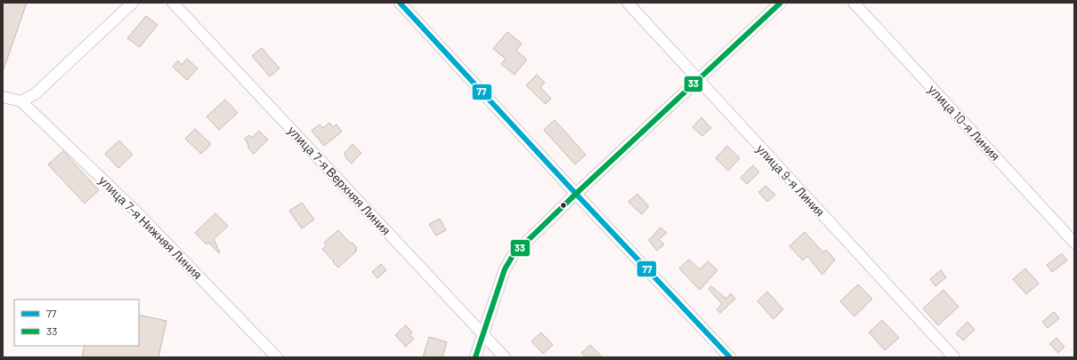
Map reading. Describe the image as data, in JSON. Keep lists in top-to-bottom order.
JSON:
{
  "streets": {
    "street": [
      "улица 10-я Линия",
      "улица 7-я Верхняя Линия",
      "улица 9-я Линия",
      "улица 7-я Нижняя Линия"
    ]
  },
  "lines": ["transit line 77", "transit line 33"],
  "legend": ["77", "33"]
}
